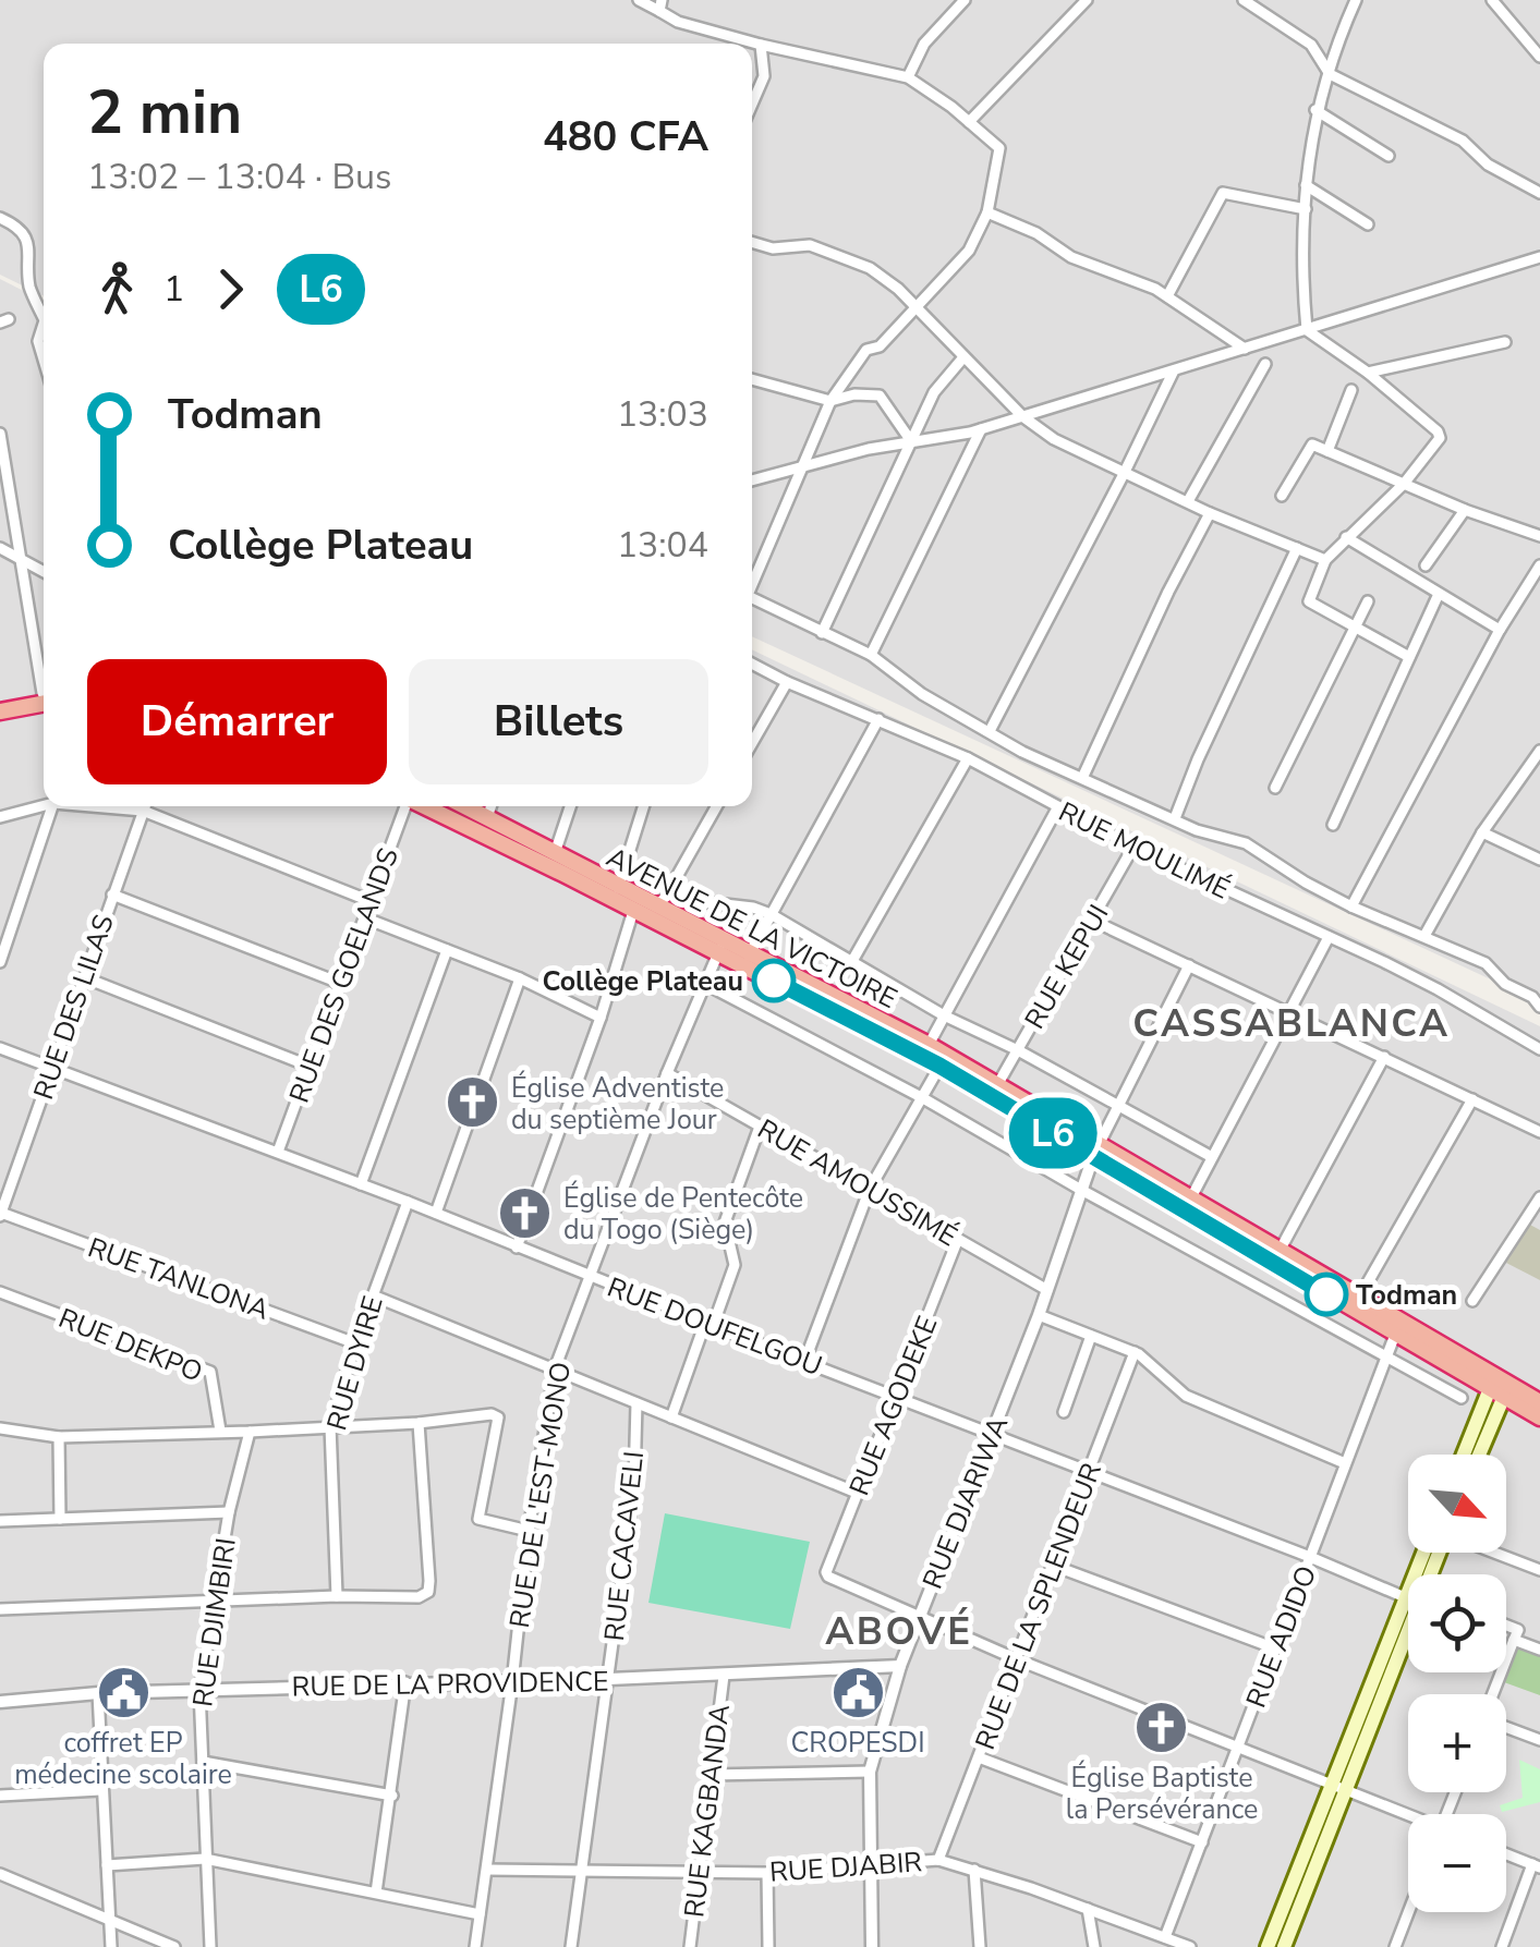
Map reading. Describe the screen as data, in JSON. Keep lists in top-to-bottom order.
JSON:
{
  "streets": {
    "highway": ["AVENUE DE LA VICTOIRE"],
    "street": [
      "RUE MOULIMÉ",
      "RUE KEPUI",
      "RUE DES GOELANDS",
      "RUE DES LILAS",
      "RUE AMOUSSIMÉ",
      "RUE TANLONA",
      "RUE DOUFELGOU",
      "RUE DEKPO",
      "RUE DYIRE",
      "RUE AGODEKE",
      "RUE DE L'EST-MONO",
      "RUE DJARIWA",
      "RUE CACAVELI",
      "RUE DE LA SPLENDEUR",
      "RUE DJIMBIRI",
      "RUE ADIDO",
      "RUE DE LA PROVIDENCE",
      "RUE KAGBANDA",
      "RUE DJABIR"
    ]
  },
  "crossings": [
    ["RUE MOULIMÉ", "RUE KEPUI"],
    ["AVENUE DE LA VICTOIRE", "RUE KEPUI"],
    ["AVENUE DE LA VICTOIRE", "RUE DE L'EST-MONO"],
    ["AVENUE DE LA VICTOIRE", "RUE DJARIWA"],
    ["AVENUE DE LA VICTOIRE", "RUE ADIDO"],
    ["RUE DES GOELANDS", "RUE DOUFELGOU"],
    ["RUE DES LILAS", "RUE TANLONA"],
    ["RUE DES LILAS", "RUE DOUFELGOU"],
    ["RUE AMOUSSIMÉ", "RUE AGODEKE"],
    ["RUE AMOUSSIMÉ", "RUE DE L'EST-MONO"],
    ["RUE AMOUSSIMÉ", "RUE DJARIWA"],
    ["RUE TANLONA", "RUE DYIRE"],
    ["RUE DOUFELGOU", "RUE DYIRE"],
    ["RUE DOUFELGOU", "RUE AGODEKE"],
    ["RUE DOUFELGOU", "RUE DE L'EST-MONO"],
    ["RUE DOUFELGOU", "RUE DJARIWA"],
    ["RUE DOUFELGOU", "RUE DE LA SPLENDEUR"],
    ["RUE DOUFELGOU", "RUE ADIDO"],
    ["RUE AGODEKE", "RUE DJARIWA"],
    ["RUE DE L'EST-MONO", "RUE DE LA PROVIDENCE"],
    ["RUE DE L'EST-MONO", "RUE DJABIR"],
    ["RUE DJARIWA", "RUE DE LA PROVIDENCE"],
    ["RUE DJARIWA", "RUE DJABIR"],
    ["RUE CACAVELI", "RUE DE LA PROVIDENCE"],
    ["RUE CACAVELI", "RUE DJABIR"],
    ["RUE DE LA SPLENDEUR", "RUE DJABIR"],
    ["RUE DJIMBIRI", "RUE DE LA PROVIDENCE"],
    ["RUE ADIDO", "RUE DJABIR"],
    ["RUE DE LA PROVIDENCE", "RUE KAGBANDA"],
    ["RUE KAGBANDA", "RUE DJABIR"]
  ],
  "districts": ["CASSABLANCA", "ABOVÉ"],
  "places": {
    "other": ["Collège Plateau", "Todman"],
    "church": ["Église Adventiste du septième Jour", "Église de Pentecôte du Togo (Siège)", "Église Baptiste la Persévérance"],
    "public building": ["coffret EP médecine scolaire", "CROPESDI"]
  },
  "lines": ["bus line L6"],
  "north": "bottom right",
  "page": {
    "on_map": "L6",
    "heading": ["2 min", "13:02 – 13:04 · Bus", "480 CFA"],
    "legs": ["1", "L6"],
    "list": [
      {
        "name": "Todman",
        "value": "13:03"
      },
      {
        "name": "Collège Plateau",
        "value": "13:04"
      }
    ],
    "buttons": ["Démarrer", "Billets"],
    "map_buttons": ["+", "−"]
  }
}
